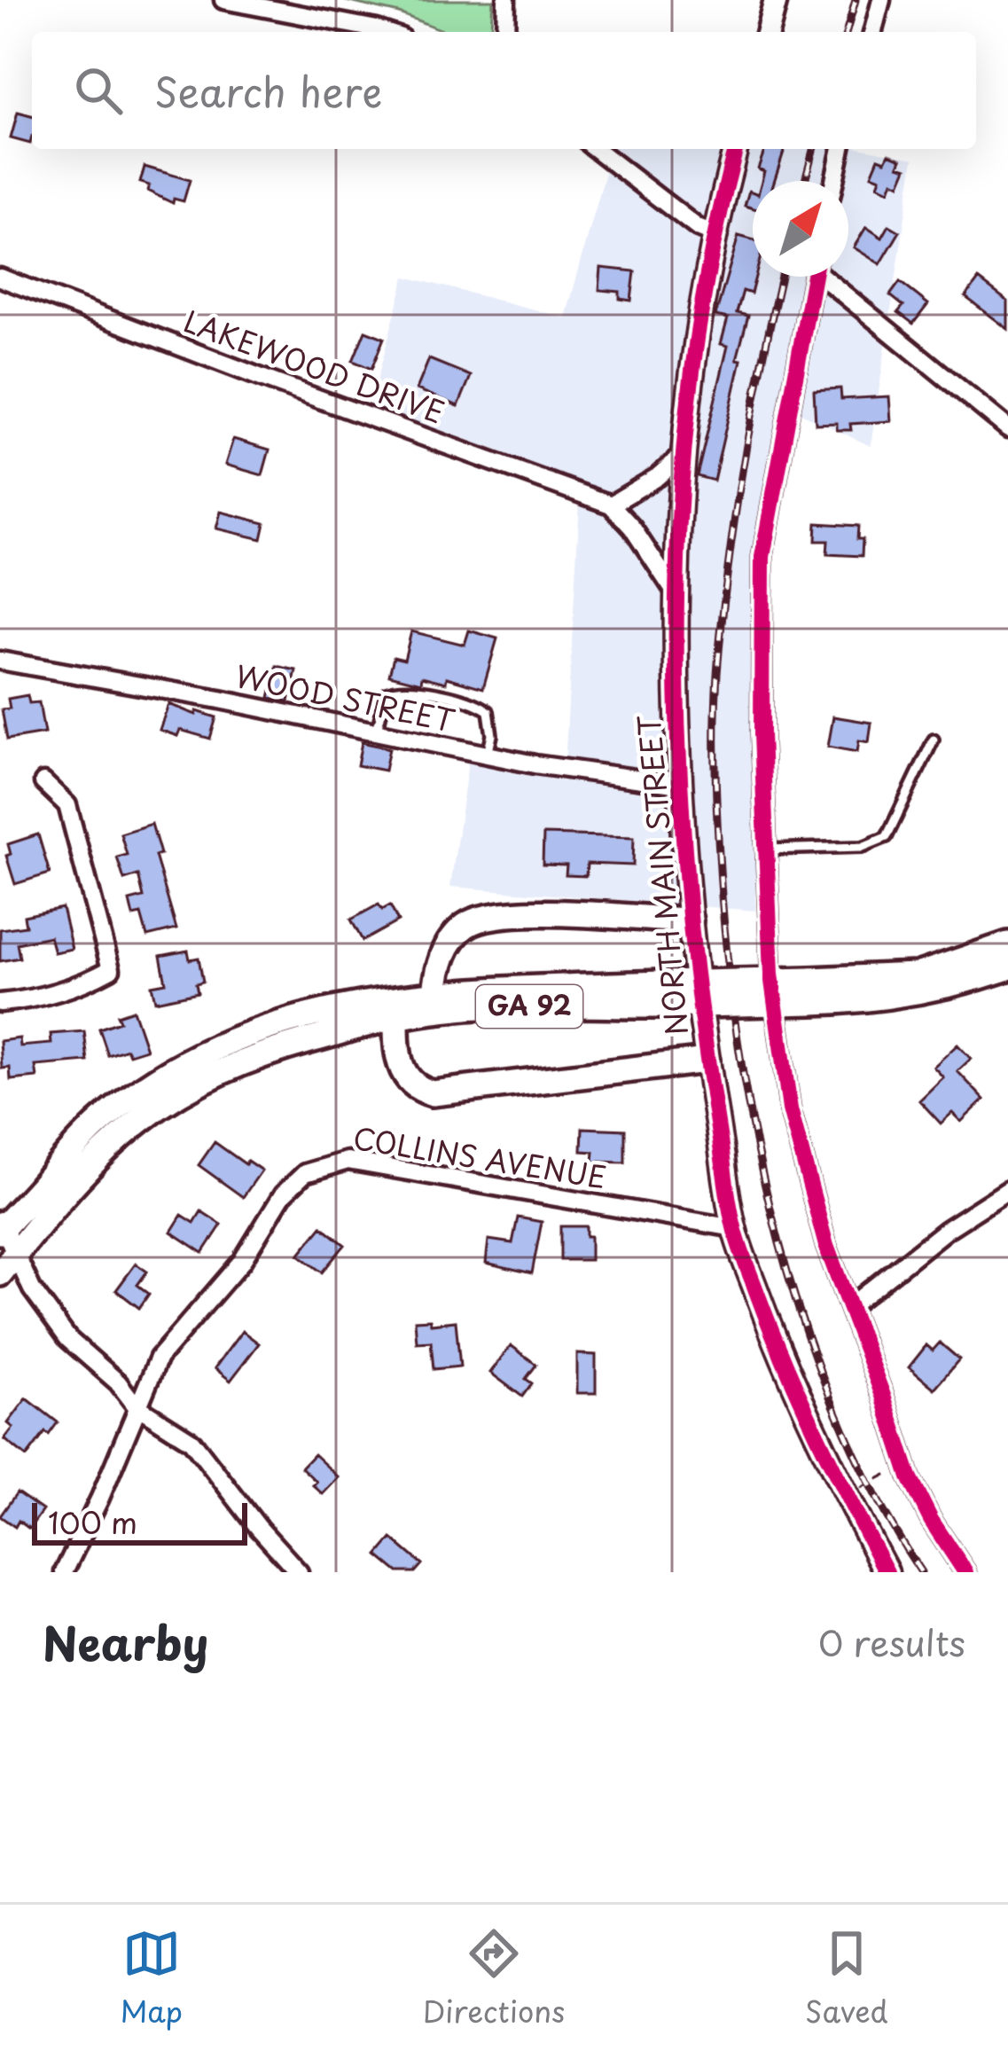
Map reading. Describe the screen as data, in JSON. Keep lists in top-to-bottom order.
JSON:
{
  "streets": {
    "main road": ["NORTH MAIN STREET", "GA 92"],
    "street": ["LAKEWOOD DRIVE", "WOOD STREET", "COLLINS AVENUE"]
  },
  "crossings": [
    ["WOOD STREET", "NORTH MAIN STREET"],
    ["NORTH MAIN STREET", "COLLINS AVENUE"]
  ],
  "scale_bar": "100 m",
  "north": "top right",
  "page": {
    "search": "Search here",
    "scale": "100 m",
    "heading": ["Nearby", "0 results"],
    "nav": ["Map", "Directions", "Saved"]
  }
}
